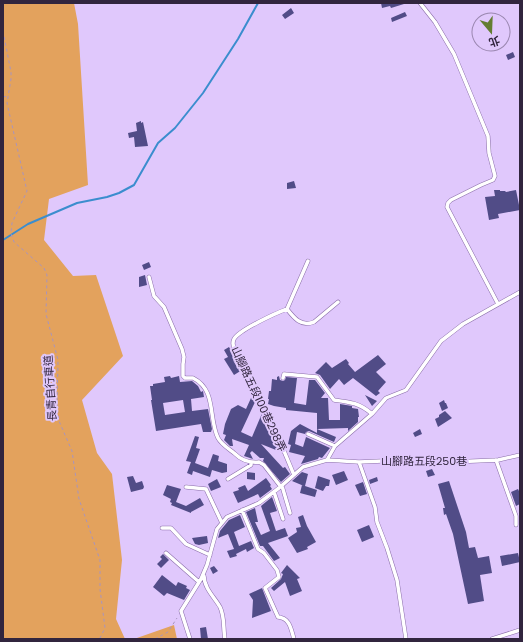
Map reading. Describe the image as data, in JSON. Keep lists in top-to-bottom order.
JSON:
{
  "streets": {
    "lane": ["山腳路五段100巷298弄", "山腳路五段250巷"],
    "path": ["長青自行車道"]
  },
  "crossings": [
    ["山腳路五段100巷298弄", "山腳路五段250巷"]
  ],
  "north": "bottom"
}
